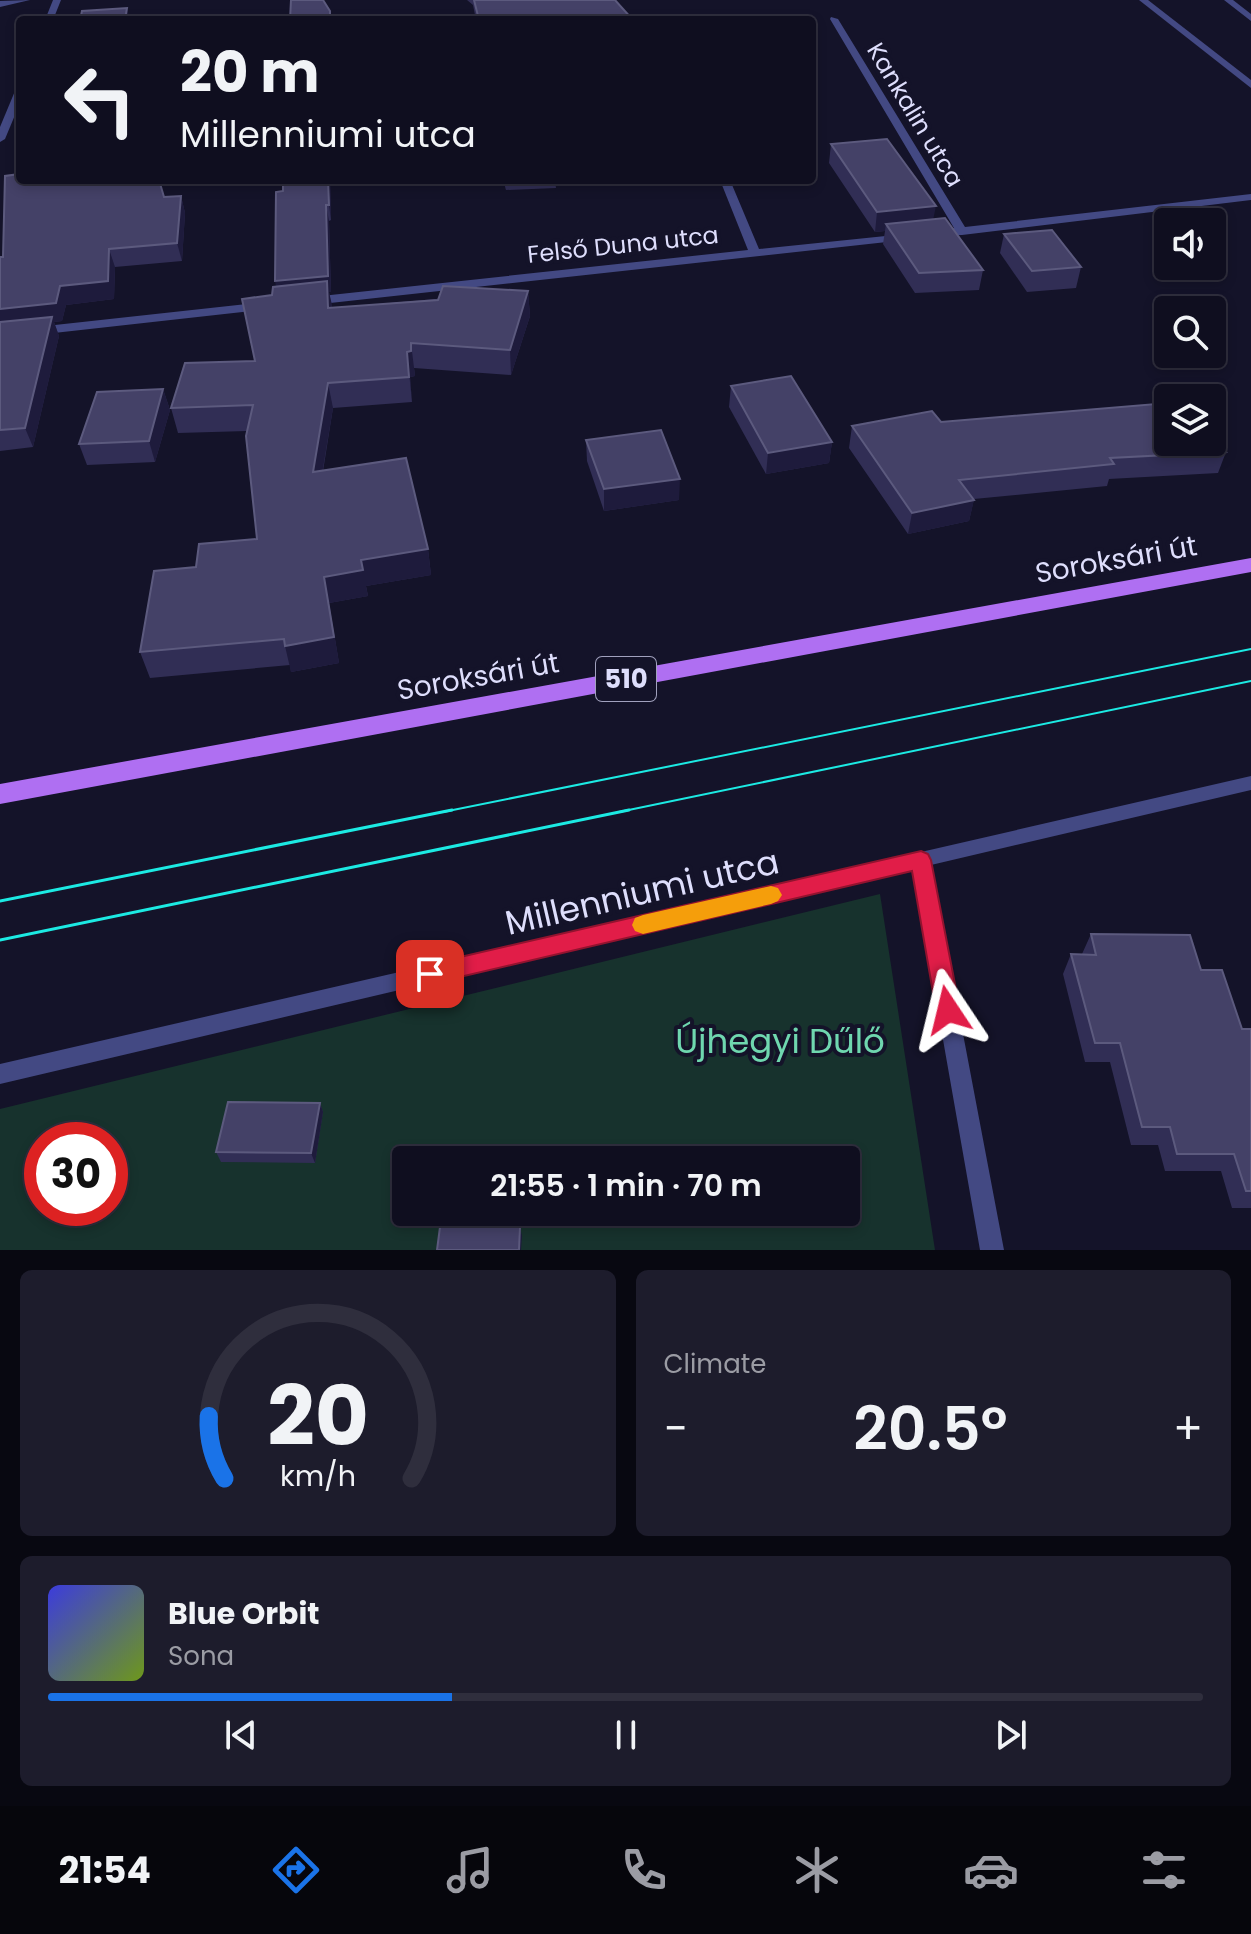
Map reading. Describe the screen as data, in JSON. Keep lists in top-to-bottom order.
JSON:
{
  "streets": {
    "main road": ["Soroksári út", "510"],
    "street": ["Kankalin utca", "Felső Duna utca", "Millenniumi utca"]
  },
  "crossings": [
    ["Kankalin utca", "Felső Duna utca"]
  ],
  "parks": ["Újhegyi Dűlő"],
  "page": {
    "turn": ["20 m", "Millenniumi utca"],
    "limit": "30",
    "trip": "21:55 · 1 min · 70 m",
    "tile": "Climate",
    "heat": ["−", "20.5°", "+"],
    "song": ["Blue Orbit", "Sona"],
    "tabs": "21:54",
    "gauge": ["20", "km/h"]
  }
}
